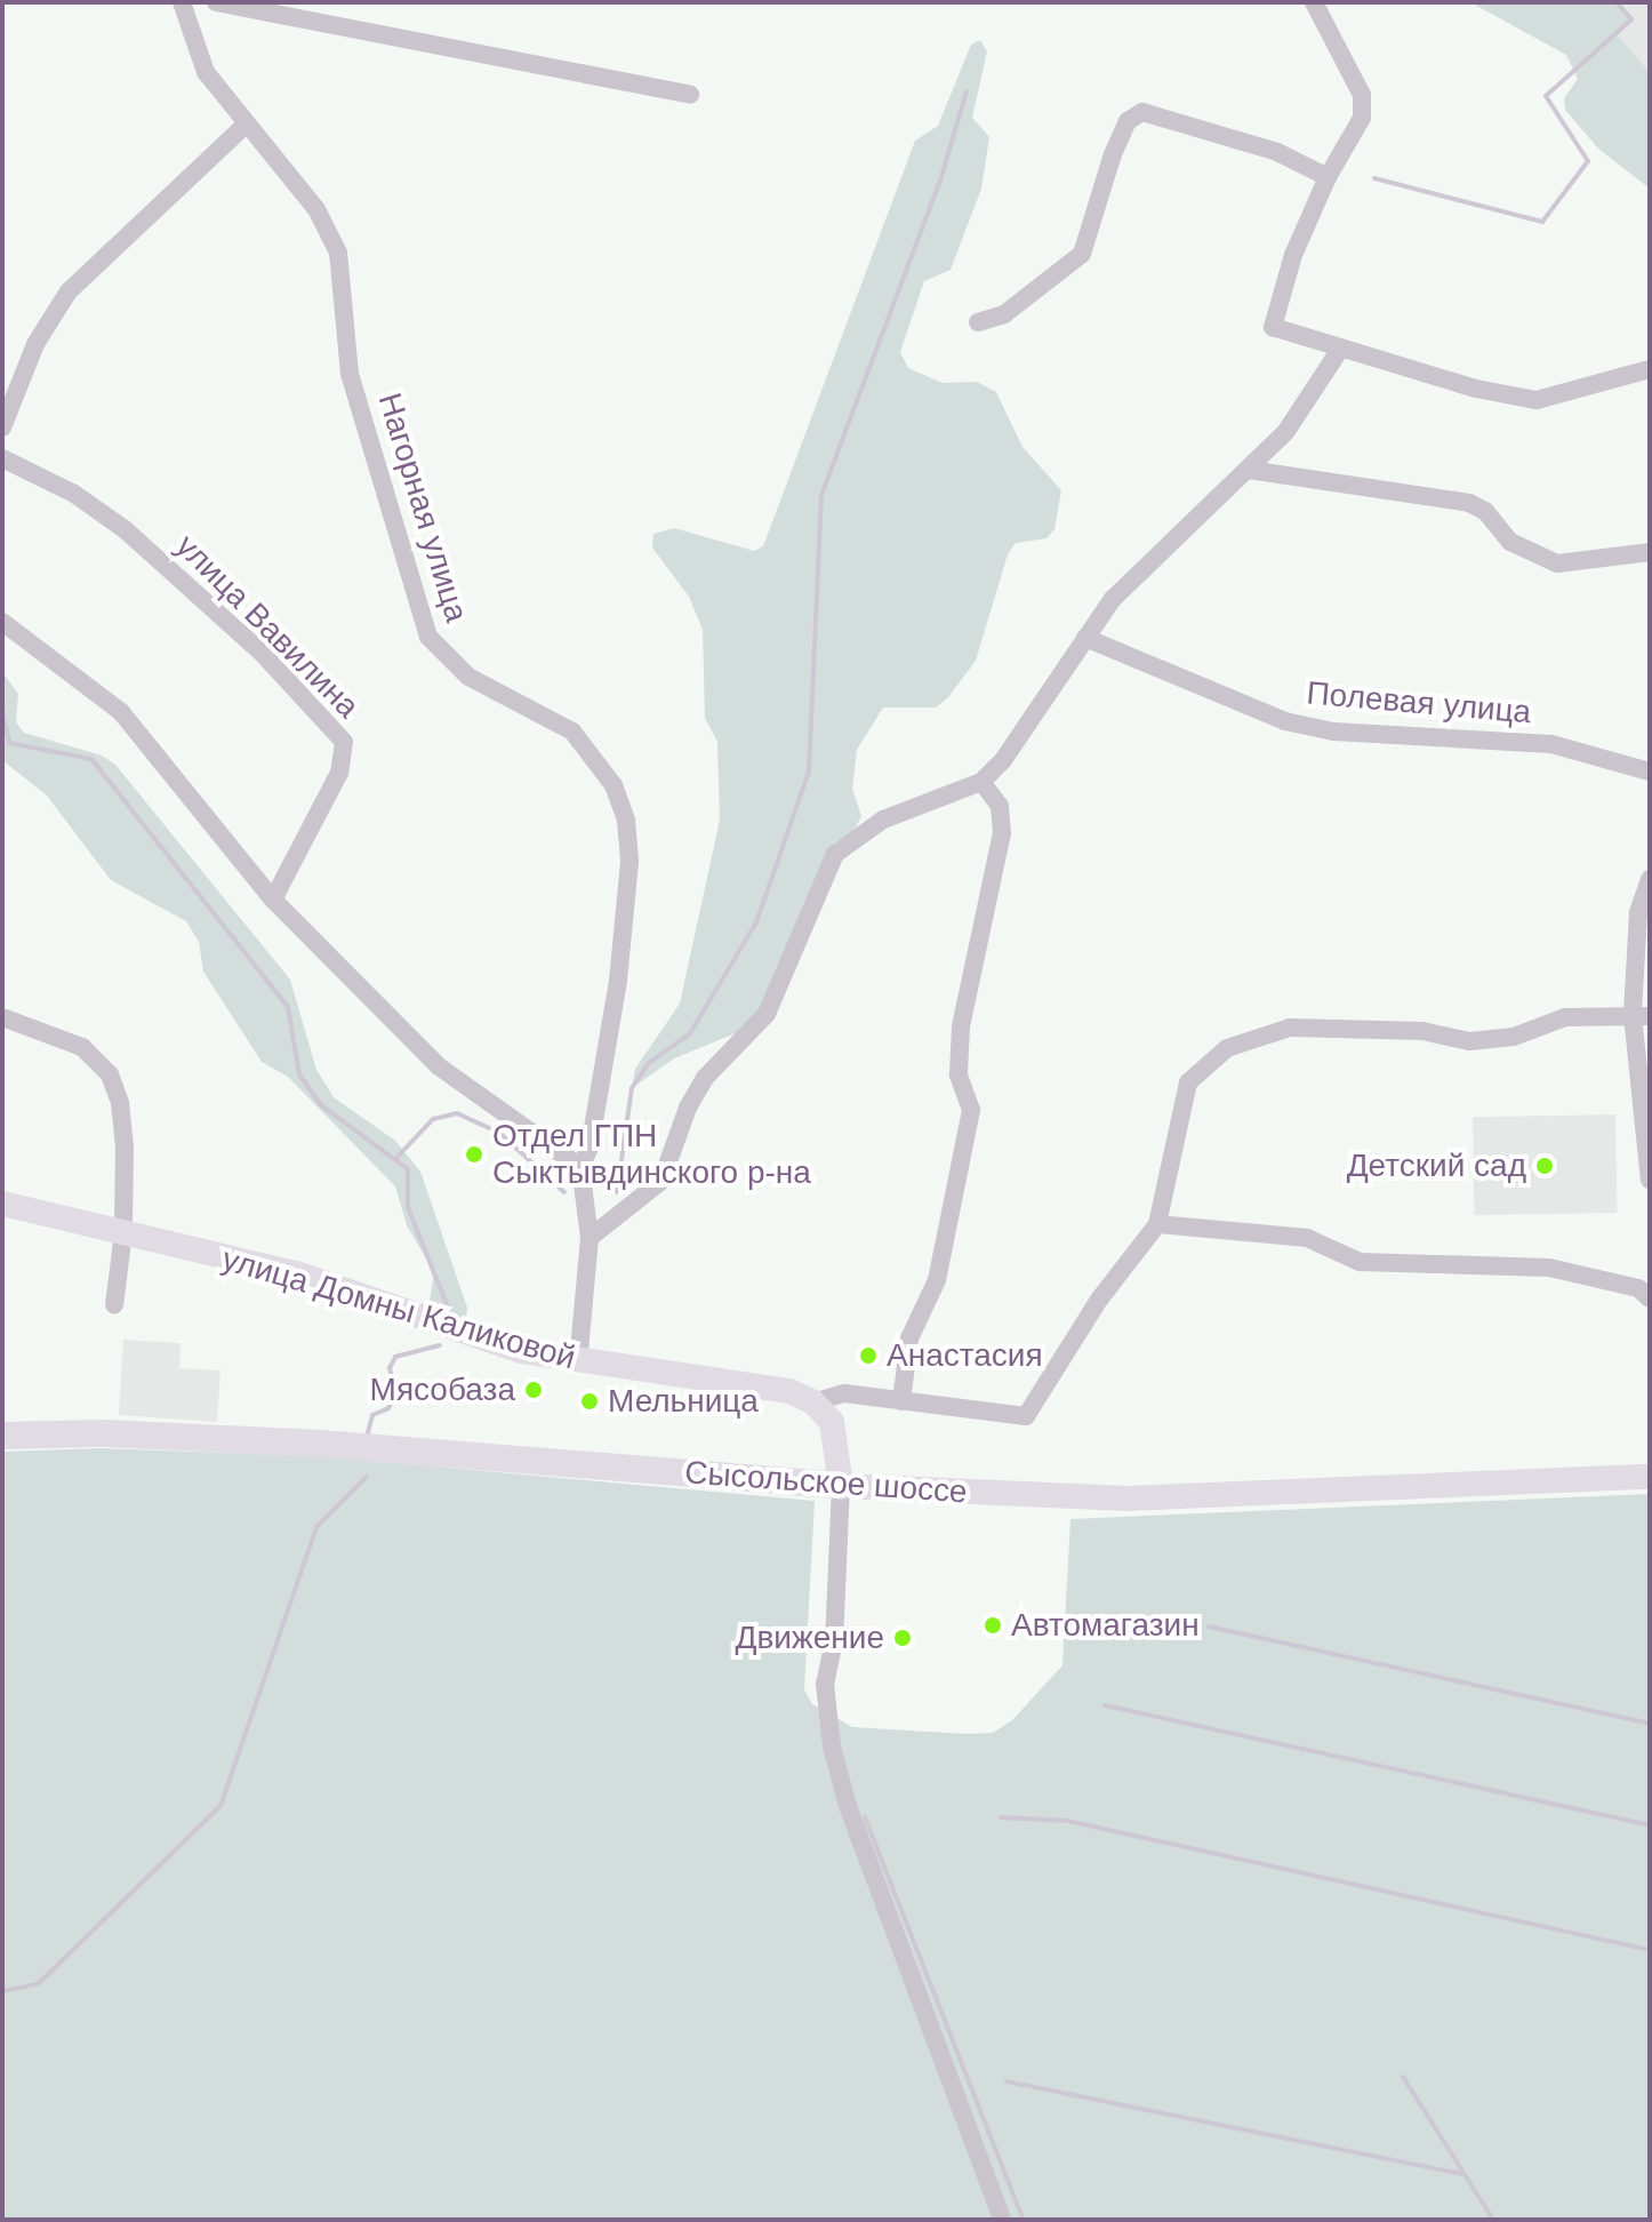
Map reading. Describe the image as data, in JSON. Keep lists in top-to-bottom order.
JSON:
{
  "streets": {
    "highway": ["Сысольское шоссе"],
    "main road": ["улица Домны Каликовой"],
    "street": ["Нагорная улица", "улица Вавилина", "Полевая улица"]
  },
  "crossings": [
    ["Нагорная улица", "улица Домны Каликовой"]
  ],
  "places": [
    "Отдел ГПН Сыктывдинского р-на",
    "Детский сад",
    "Анастасия",
    "Мясобаза",
    "Мельница",
    "Автомагазин",
    "Движение"
  ]
}
